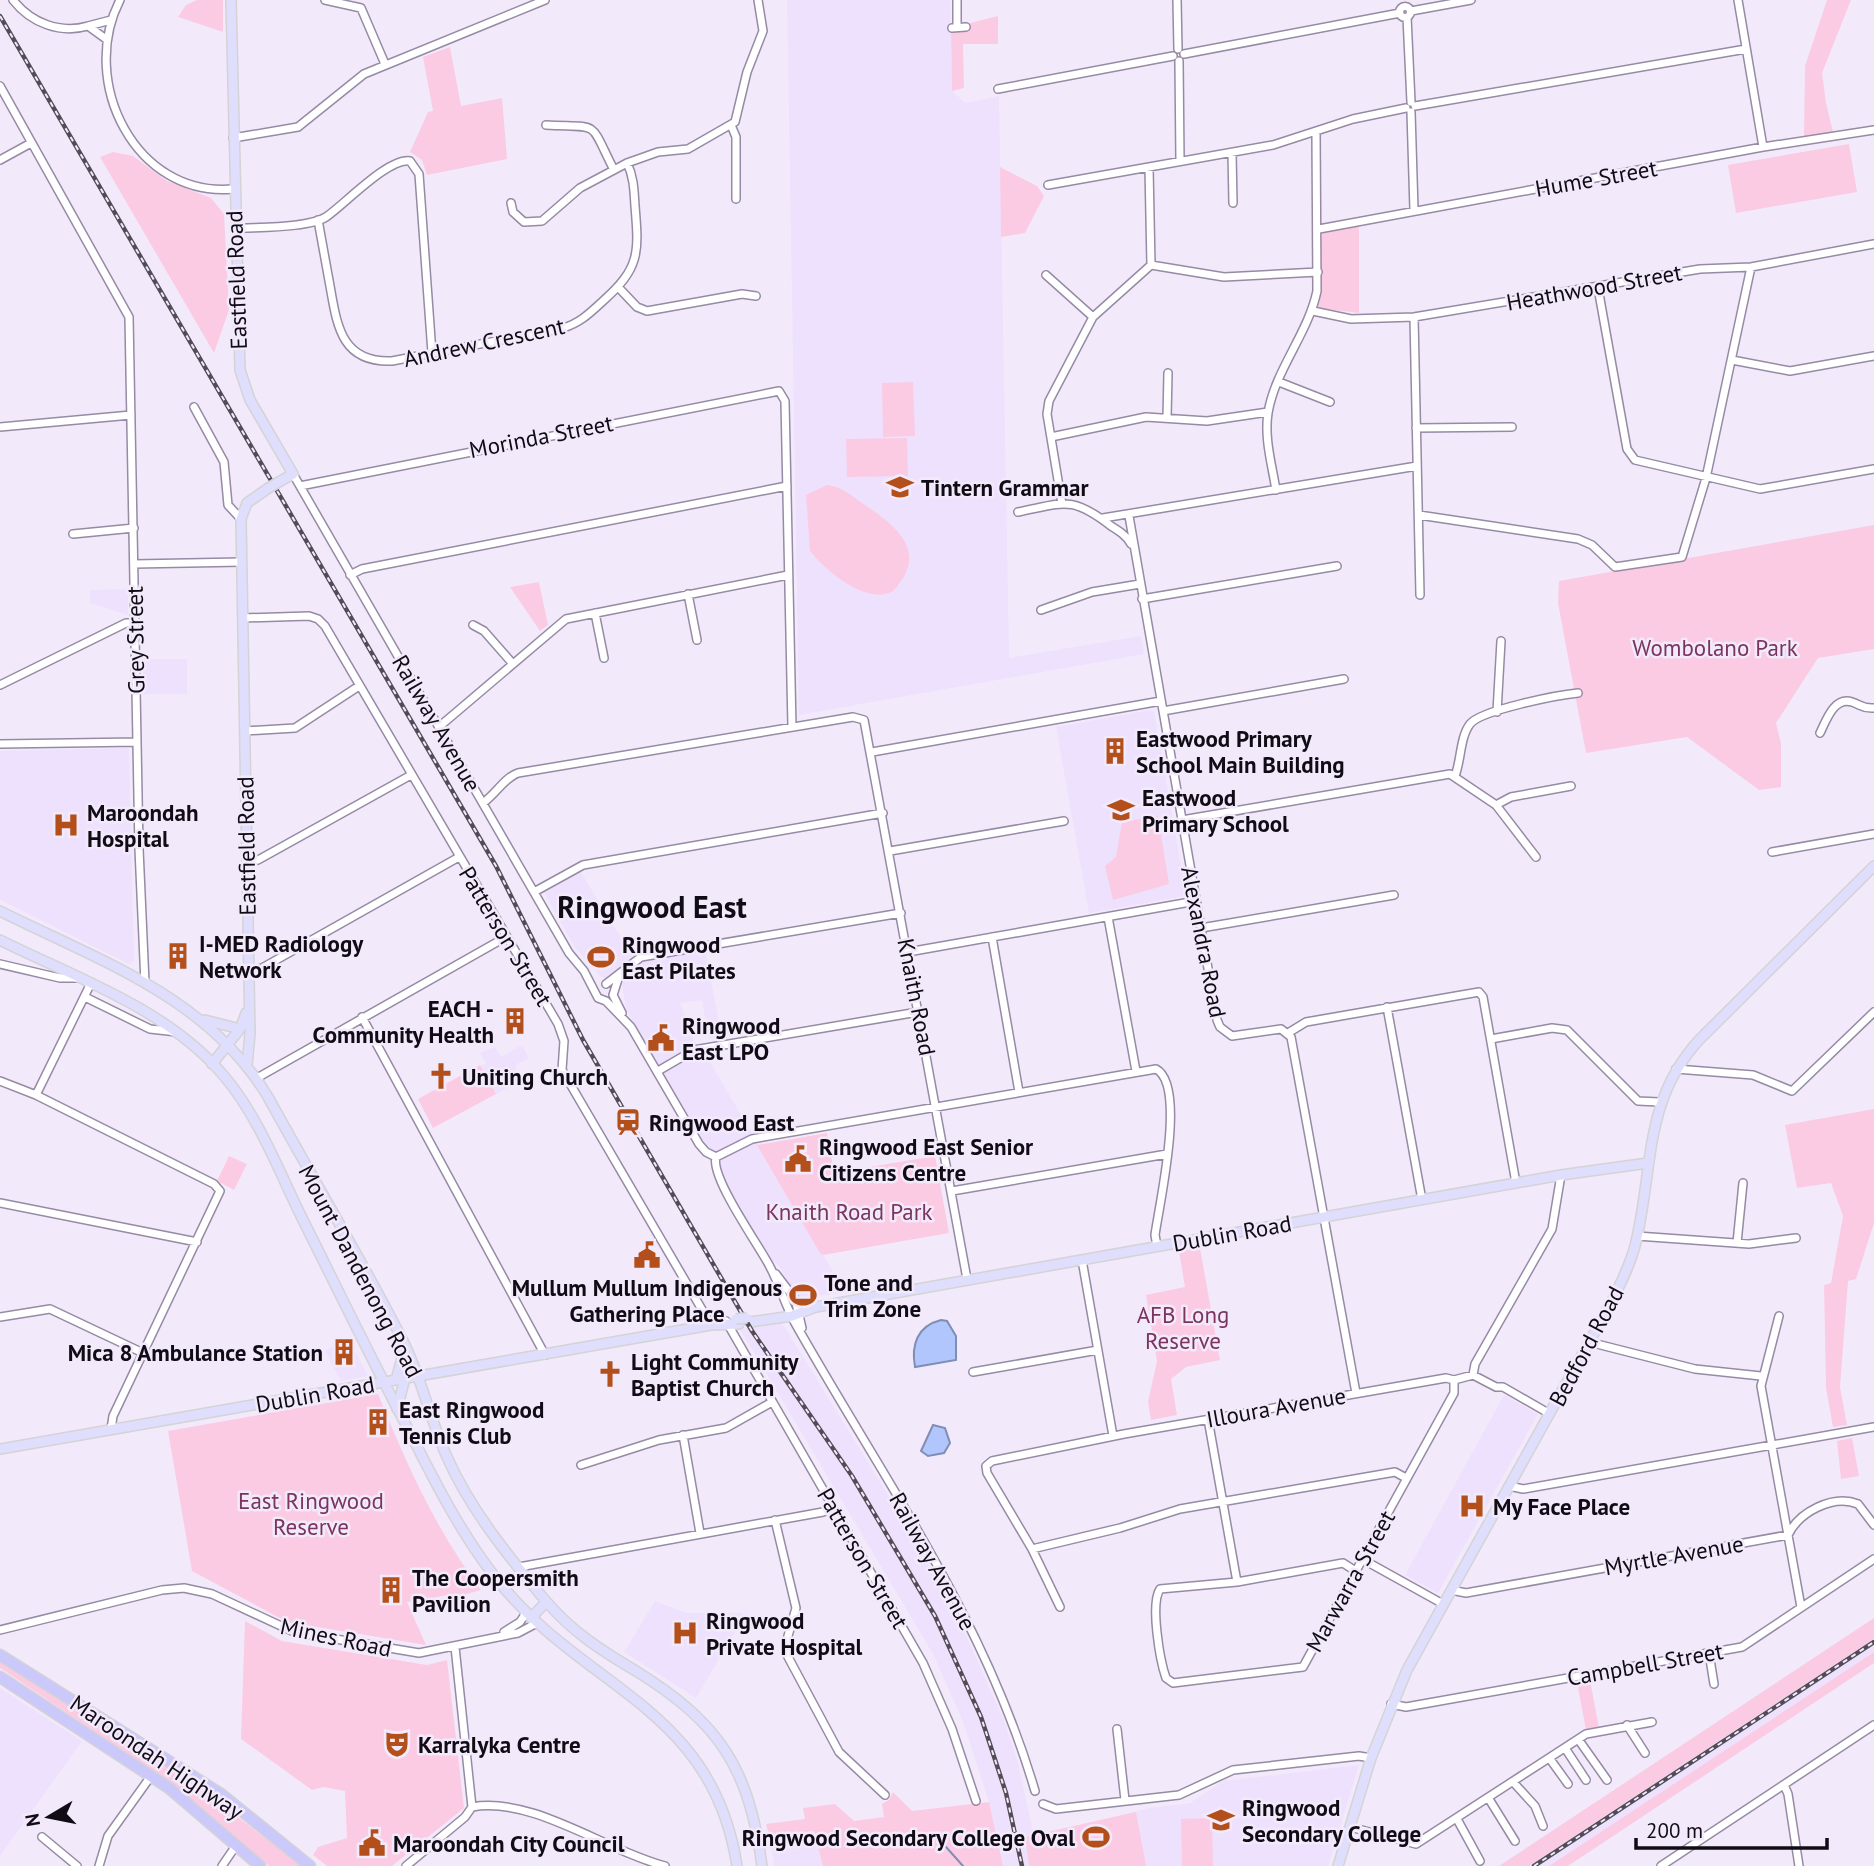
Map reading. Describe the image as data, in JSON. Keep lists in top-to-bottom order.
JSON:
{
  "streets": {
    "highway": ["Maroondah Highway"],
    "main road": [
      "Eastfield Road",
      "Dublin Road",
      "Mount Dandenong Road",
      "Bedford Road"
    ],
    "street": [
      "Hume Street",
      "Heathwood Street",
      "Andrew Crescent",
      "Morinda Street",
      "Grey Street",
      "Railway Avenue",
      "Patterson Street",
      "Alexandra Road",
      "Knaith Road",
      "Illoura Avenue",
      "Myrtle Avenue",
      "Marwarra Street",
      "Mines Road",
      "Campbell Street"
    ]
  },
  "crossings": [
    ["Eastfield Road", "Railway Avenue"],
    ["Eastfield Road", "Patterson Street"],
    ["Eastfield Road", "Mount Dandenong Road"],
    ["Morinda Street", "Railway Avenue"],
    ["Grey Street", "Mount Dandenong Road"],
    ["Railway Avenue", "Dublin Road"],
    ["Patterson Street", "Dublin Road"],
    ["Knaith Road", "Dublin Road"],
    ["Dublin Road", "Mount Dandenong Road"],
    ["Dublin Road", "Bedford Road"],
    ["Mount Dandenong Road", "Mines Road"],
    ["Bedford Road", "Myrtle Avenue"],
    ["Bedford Road", "Campbell Street"],
    ["Illoura Avenue", "Marwarra Street"]
  ],
  "districts": ["Ringwood East"],
  "parks": [
    "Wombolano Park",
    "Knaith Road Park",
    "AFB Long Reserve",
    "East Ringwood Reserve"
  ],
  "places": {
    "school or university": ["Tintern Grammar", "Eastwood Primary School", "Ringwood Secondary College"],
    "building": [
      "Eastwood Primary School Main Building",
      "I-MED Radiology Network",
      "EACH - Community Health",
      "Mica 8 Ambulance Station",
      "East Ringwood Tennis Club",
      "The Coopersmith Pavilion"
    ],
    "hospital": ["Maroondah Hospital", "My Face Place", "Ringwood Private Hospital"],
    "sports": ["Ringwood East Pilates", "Tone and Trim Zone", "Ringwood Secondary College Oval"],
    "public building": [
      "Ringwood East LPO",
      "Ringwood East Senior Citizens Centre",
      "Mullum Mullum Indigenous Gathering Place",
      "Maroondah City Council"
    ],
    "church": ["Uniting Church", "Light Community Baptist Church"],
    "station": ["Ringwood East"],
    "theatre": ["Karralyka Centre"]
  },
  "scale_bar": "200 m",
  "north": "left"
}
